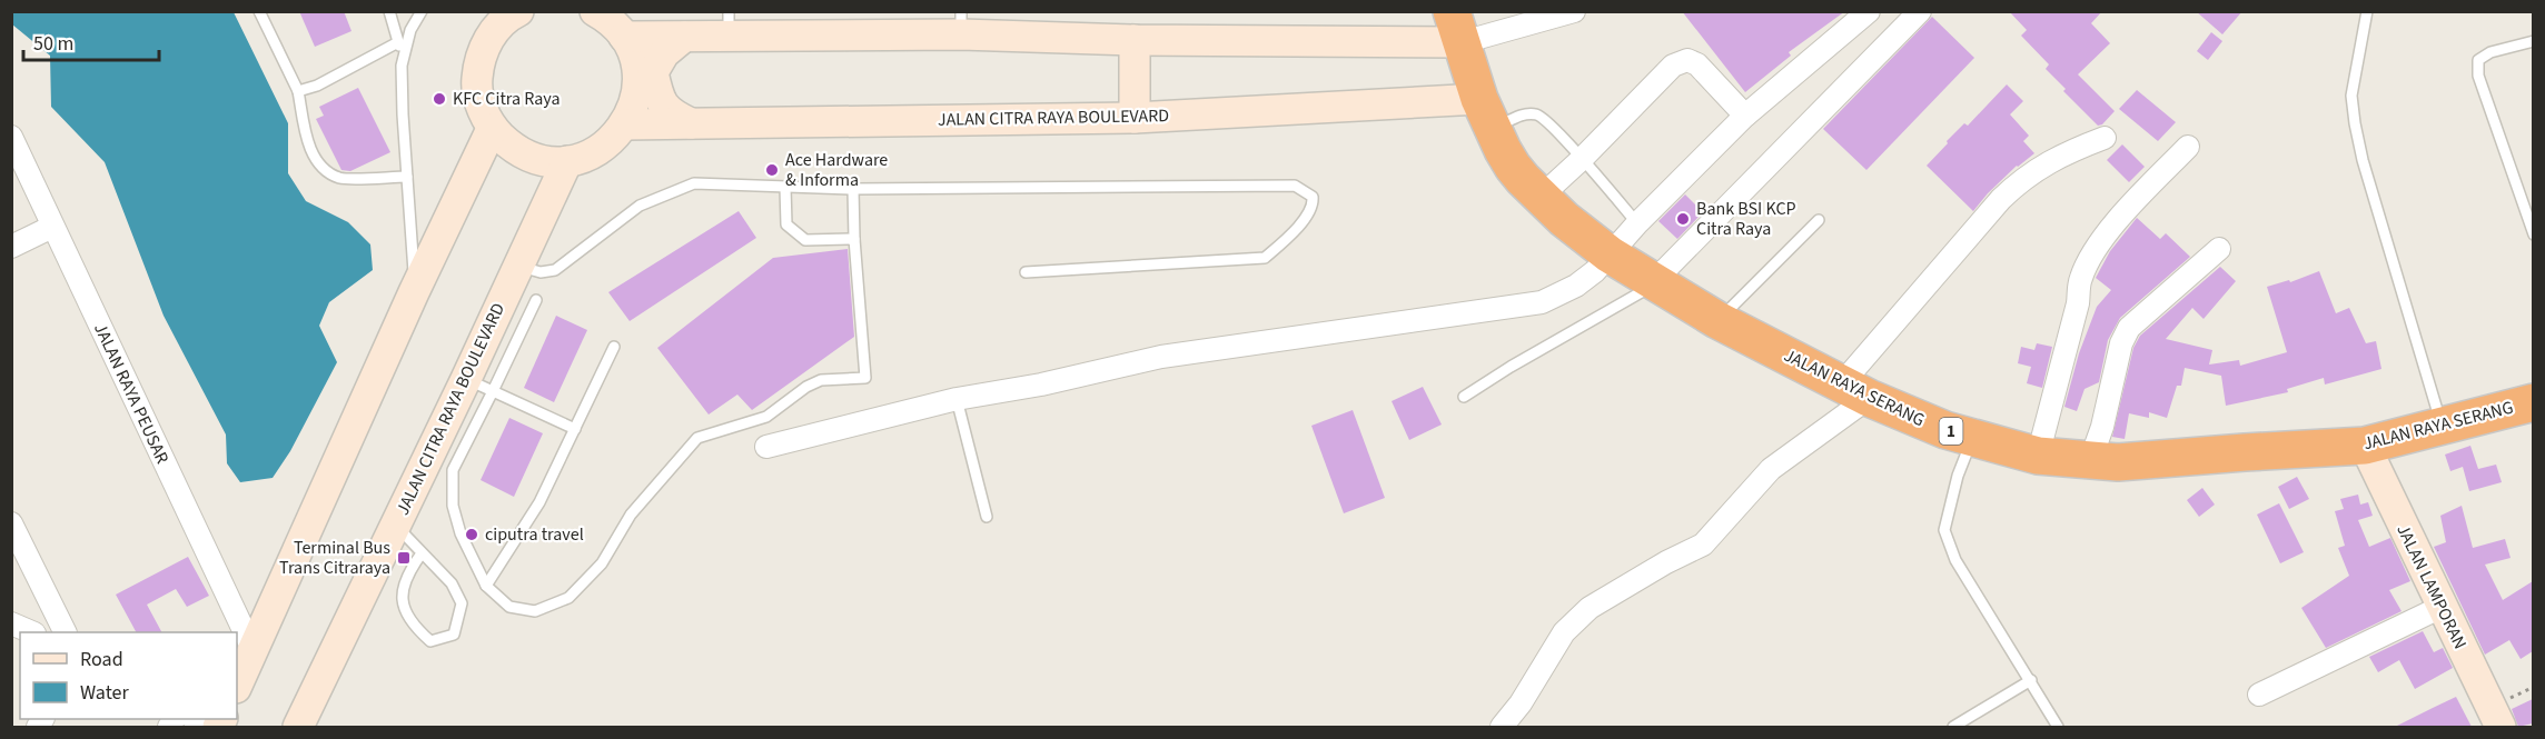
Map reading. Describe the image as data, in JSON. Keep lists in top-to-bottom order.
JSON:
{
  "streets": {
    "highway": ["JALAN RAYA SERANG", "1"],
    "main road": ["JALAN CITRA RAYA BOULEVARD", "JALAN LAMPORAN"],
    "street": ["JALAN RAYA PEUSAR"]
  },
  "crossings": [
    ["JALAN CITRA RAYA BOULEVARD", "JALAN RAYA SERANG"],
    ["JALAN RAYA SERANG", "JALAN LAMPORAN"]
  ],
  "places": {
    "other": [
      "KFC Citra Raya",
      "Ace Hardware & Informa",
      "Bank BSI KCP Citra Raya",
      "ciputra travel"
    ],
    "transit": ["Terminal Bus Trans Citraraya"]
  },
  "legend": ["Road", "Water"],
  "scale_bar": "50 m"
}
